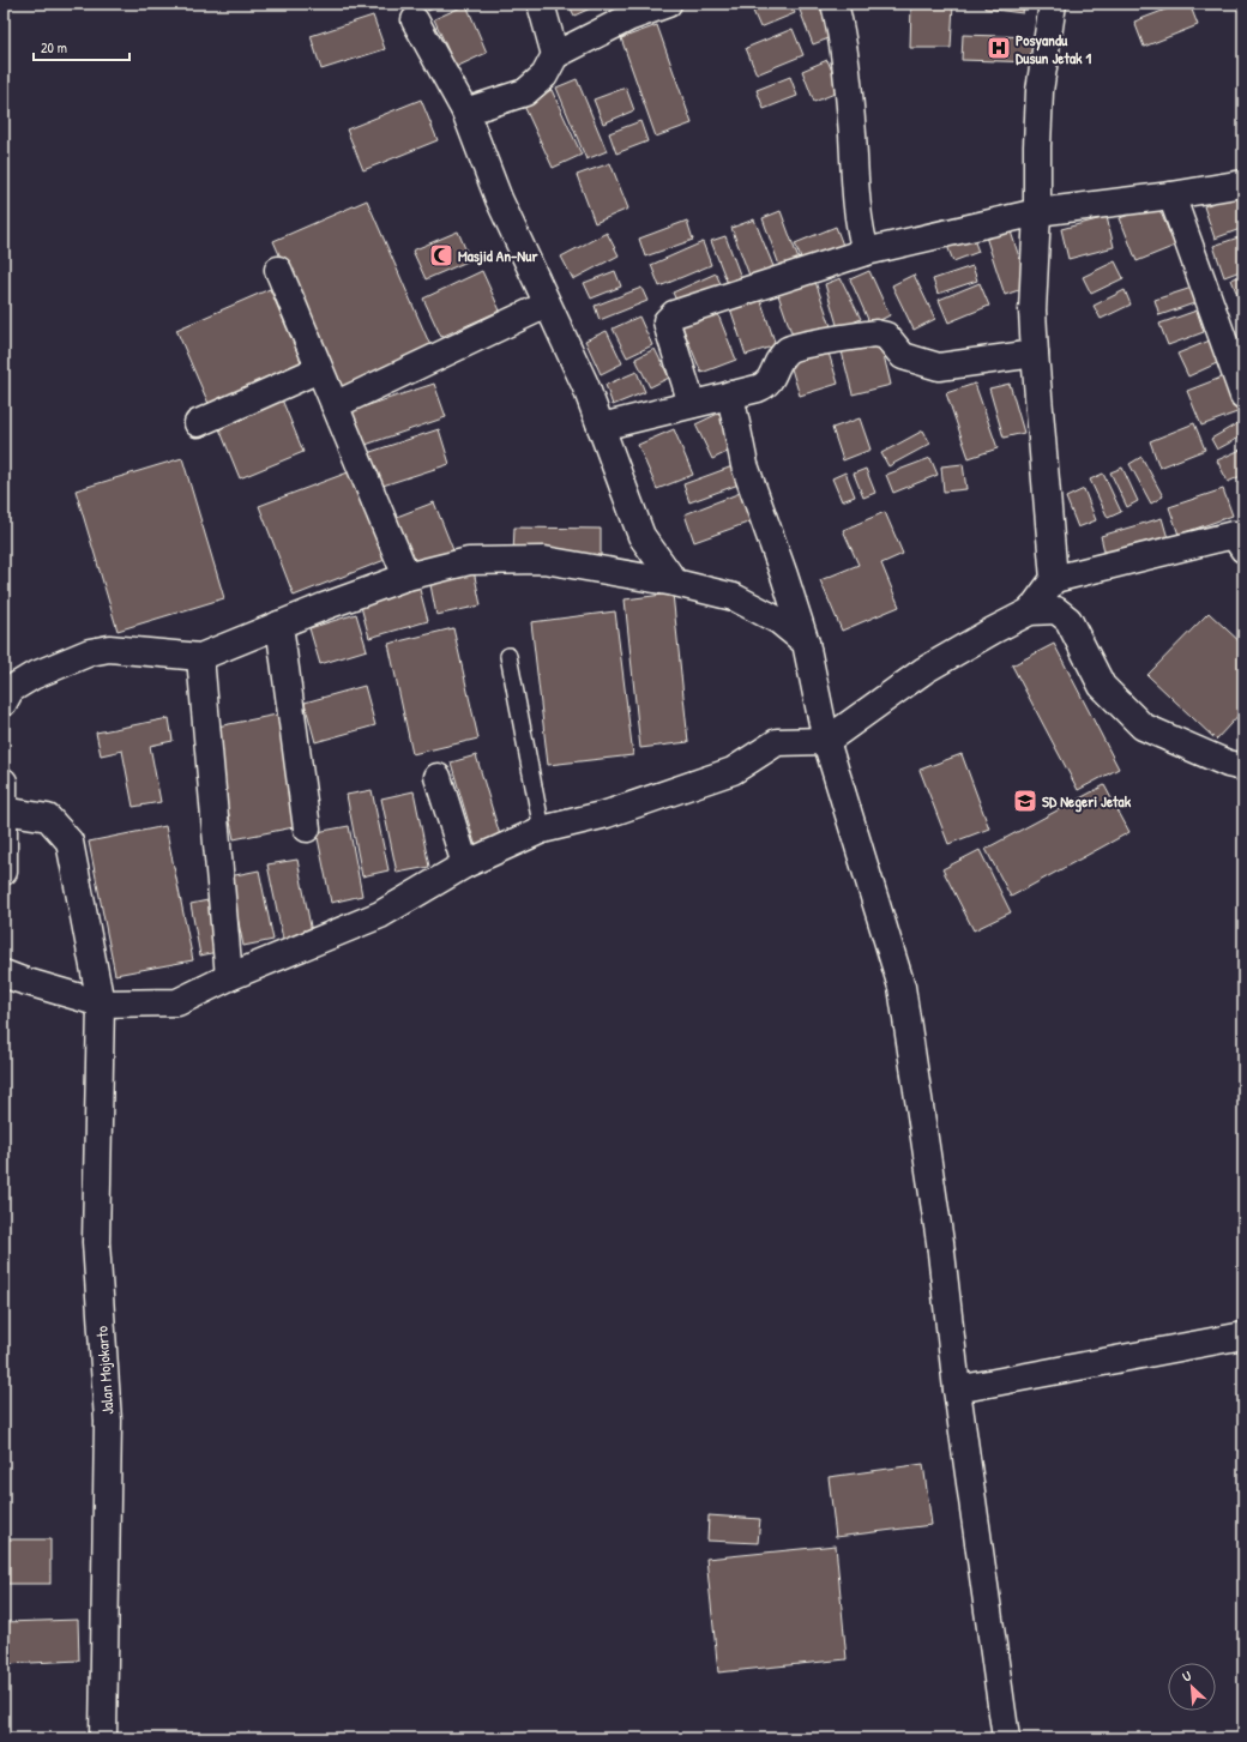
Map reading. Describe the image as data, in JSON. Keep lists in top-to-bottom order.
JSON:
{
  "streets": {
    "street": ["Jalan Mojokarto"]
  },
  "places": {
    "hospital": ["Posyandu Dusun Jetak 1"],
    "mosque": ["Masjid An-Nur"],
    "school or university": ["SD Negeri Jetak"]
  },
  "scale_bar": "20 m",
  "north": "top left"
}
